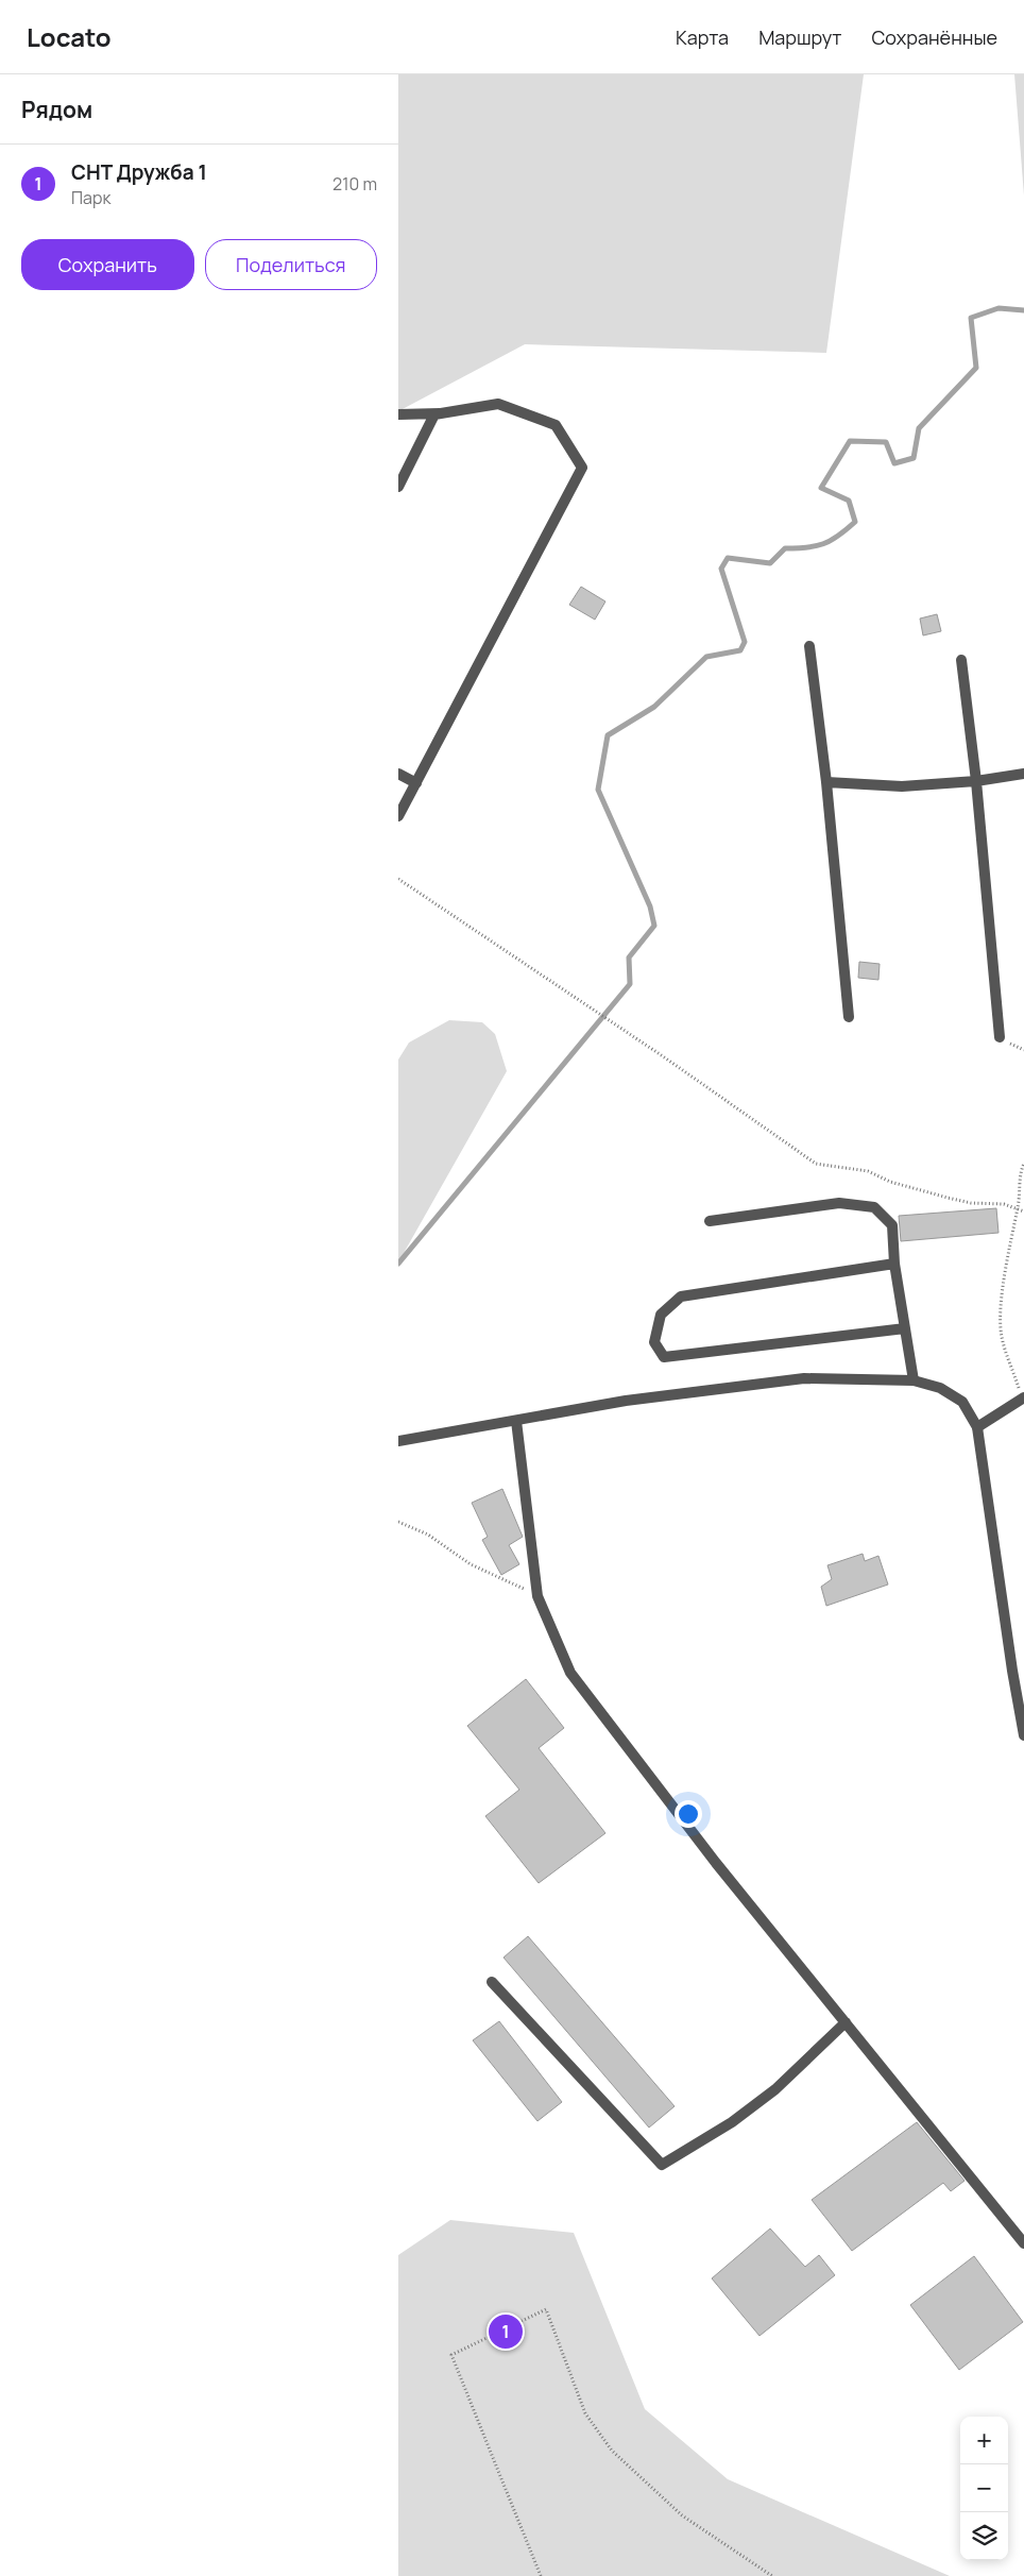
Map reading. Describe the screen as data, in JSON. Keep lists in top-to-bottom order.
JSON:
{
  "page": {
    "header": "Locato",
    "nav": ["Карта", "Маршрут", "Сохранённые"],
    "heading": "Рядом",
    "list": [
      {
        "mark": "1",
        "name": "СНТ Дружба 1",
        "note": "Парк",
        "value": "210 m"
      }
    ],
    "buttons": ["Сохранить", "Поделиться"],
    "pins": "1",
    "map_buttons": ["+", "−"]
  }
}
